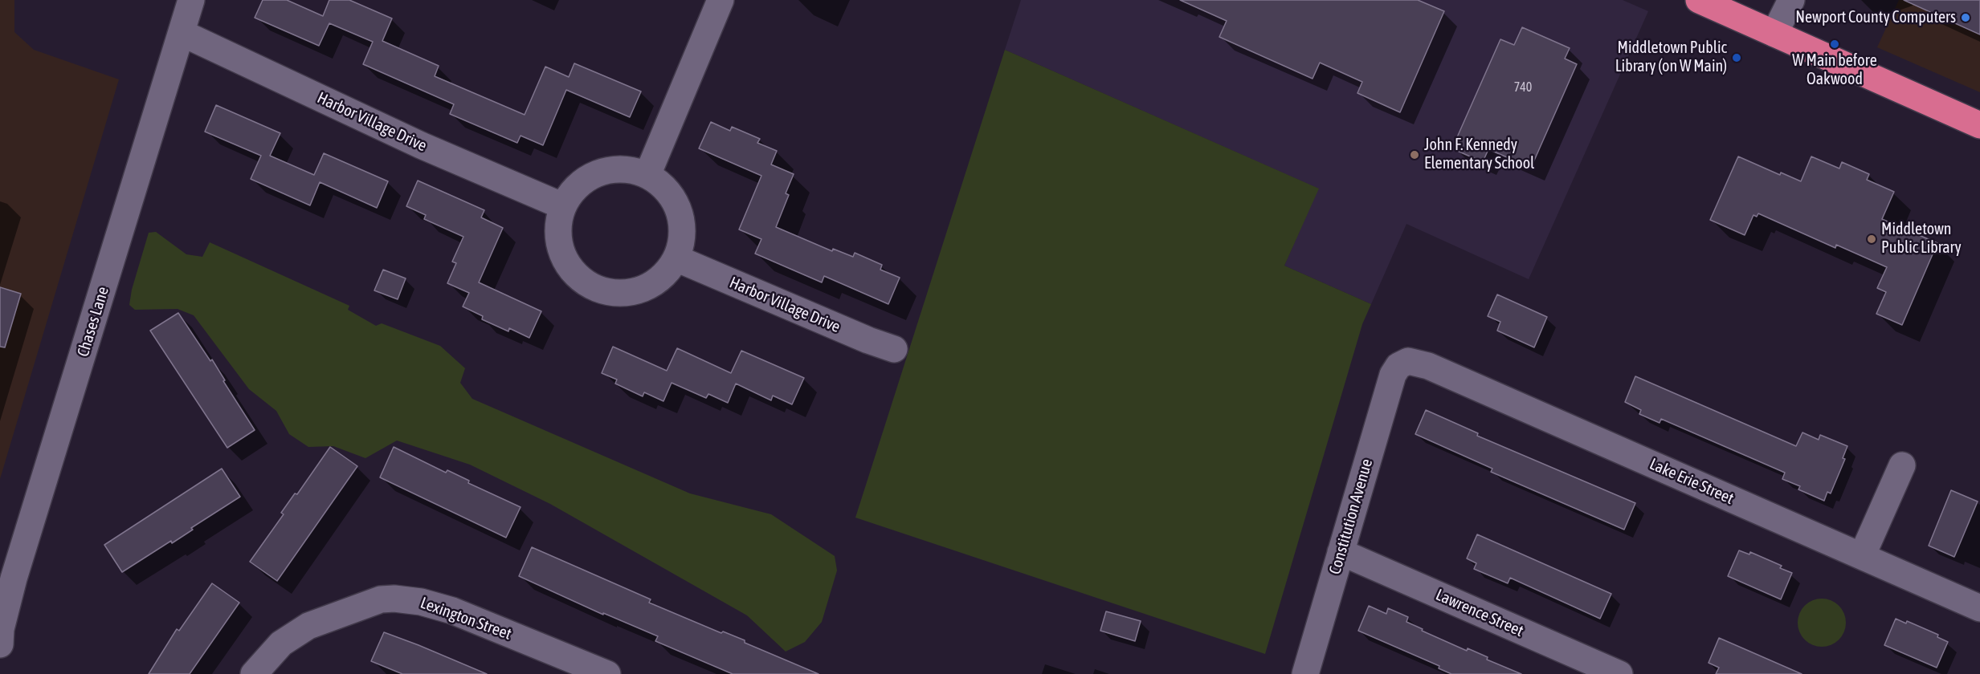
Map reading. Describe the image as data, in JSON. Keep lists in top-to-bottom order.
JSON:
{
  "streets": {
    "street": [
      "Harbor Village Drive",
      "Chases Lane",
      "Lake Erie Street",
      "Constitution Avenue",
      "Lawrence Street",
      "Lexington Street"
    ]
  },
  "crossings": [
    ["Harbor Village Drive", "Chases Lane"],
    ["Lake Erie Street", "Constitution Avenue"],
    ["Constitution Avenue", "Lawrence Street"]
  ],
  "places": [
    "Newport County Computers",
    "W Main before Oakwood",
    "Middletown Public Library (on W Main)",
    "John F. Kennedy Elementary School",
    "Middletown Public Library"
  ],
  "house_numbers": ["740"]
}
